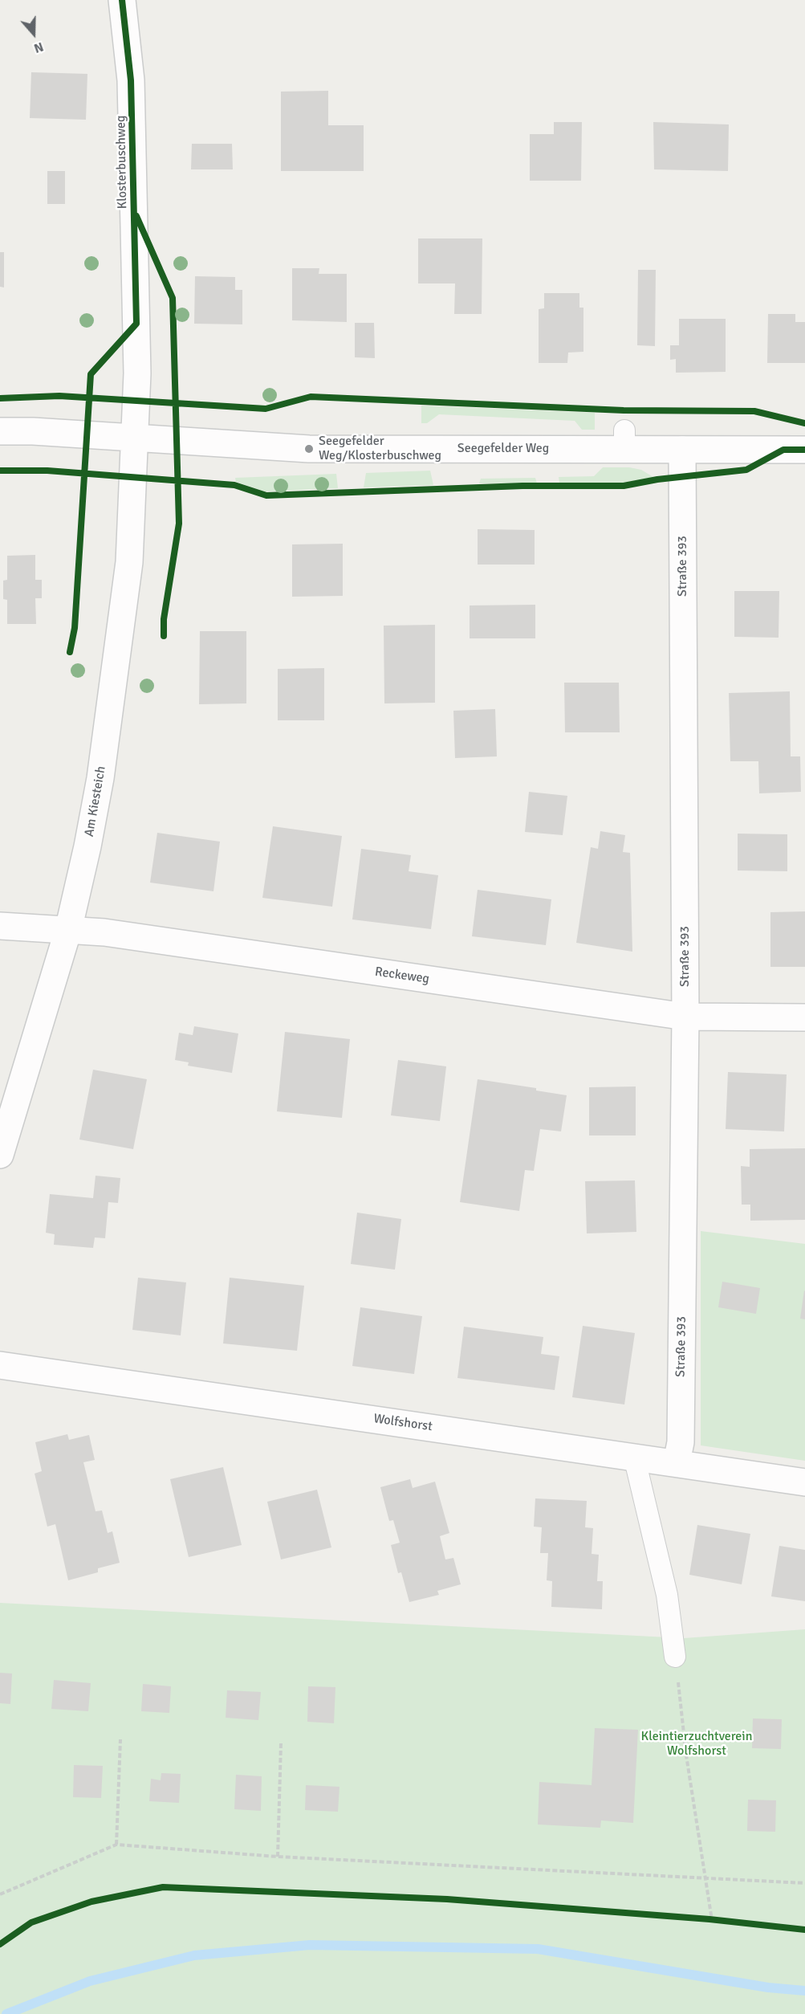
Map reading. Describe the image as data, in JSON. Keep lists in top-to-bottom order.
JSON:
{
  "streets": {
    "street": [
      "Klosterbuschweg",
      "Seegefelder Weg",
      "Straße 393",
      "Am Kiesteich",
      "Reckeweg",
      "Wolfshorst"
    ]
  },
  "crossings": [
    ["Klosterbuschweg", "Seegefelder Weg"],
    ["Klosterbuschweg", "Am Kiesteich"],
    ["Seegefelder Weg", "Straße 393"],
    ["Seegefelder Weg", "Am Kiesteich"],
    ["Straße 393", "Reckeweg"],
    ["Straße 393", "Wolfshorst"],
    ["Am Kiesteich", "Reckeweg"]
  ],
  "parks": ["Kleintierzuchtverein Wolfshorst"],
  "places": ["Seegefelder Weg/Klosterbuschweg"],
  "north": "bottom"
}
